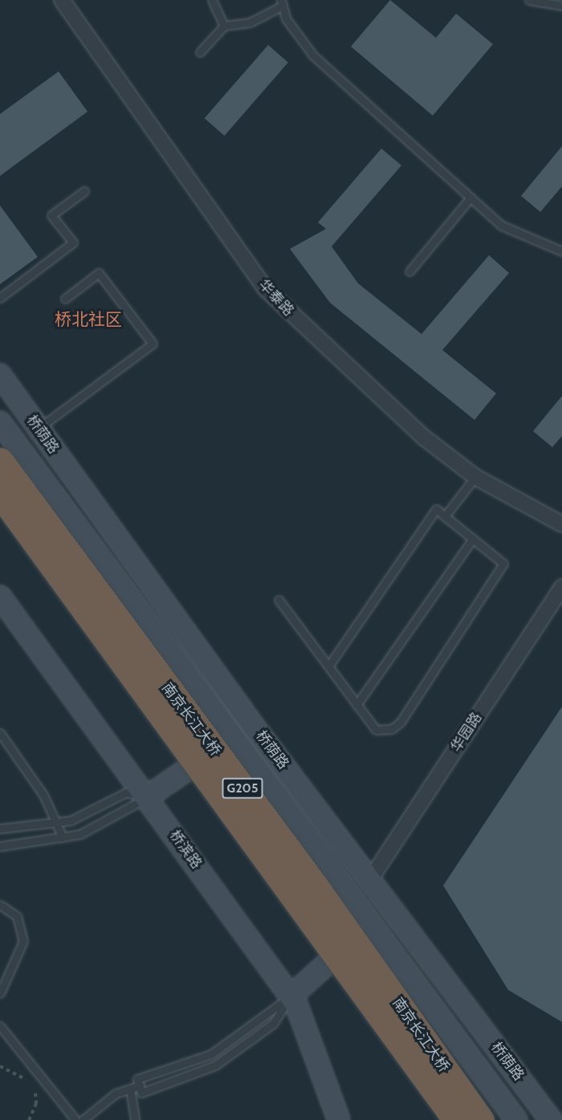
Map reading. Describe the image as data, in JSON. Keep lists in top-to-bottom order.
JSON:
{
  "streets": {
    "highway": ["南京长江大桥", "G205"],
    "street": [
      "华泰路",
      "桥荫路",
      "华园路",
      "桥滨路"
    ]
  },
  "crossings": [
    ["桥荫路", "华园路"]
  ],
  "districts": ["桥北社区"]
}
